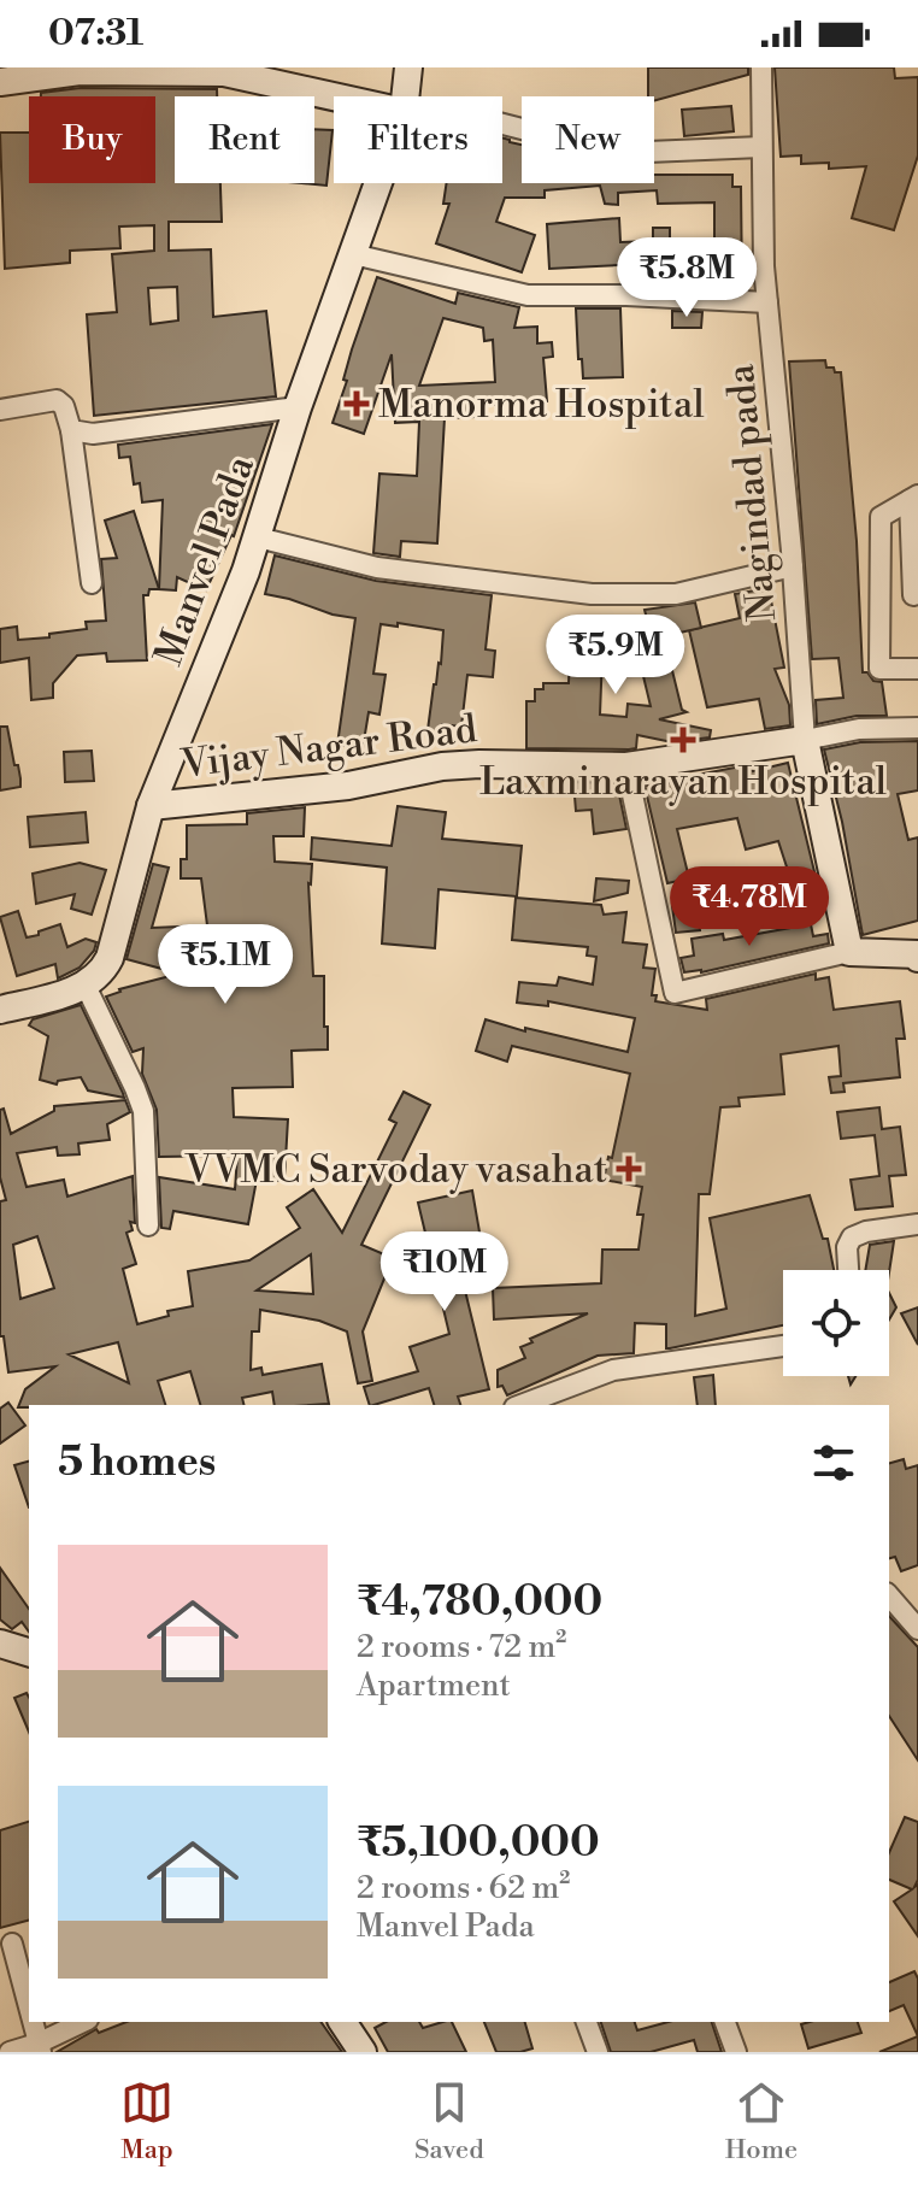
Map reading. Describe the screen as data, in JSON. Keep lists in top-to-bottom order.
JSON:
{
  "streets": {
    "street": ["Nagindad pada", "Manvel Pada", "Vijay Nagar Road"]
  },
  "crossings": [
    ["Nagindad pada", "Vijay Nagar Road"],
    ["Manvel Pada", "Vijay Nagar Road"]
  ],
  "places": {
    "health": ["Manorma Hospital", "Laxminarayan Hospital", "VVMC Sarvoday vasahat"]
  },
  "page": {
    "status": "07:31",
    "chip": [
      "Buy",
      "Rent",
      "Filters",
      "New"
    ],
    "price": [
      "₹5.8M",
      "₹5.9M",
      "₹4.78M",
      "₹5.1M",
      "₹10M"
    ],
    "heading": "5 homes",
    "list": [
      {
        "name": "₹4,780,000",
        "note": "2 rooms · 72 m² · Apartment"
      },
      {
        "name": "₹5,100,000",
        "note": "2 rooms · 62 m² · Manvel Pada"
      }
    ],
    "tabs": ["Map", "Saved", "Home"]
  }
}
